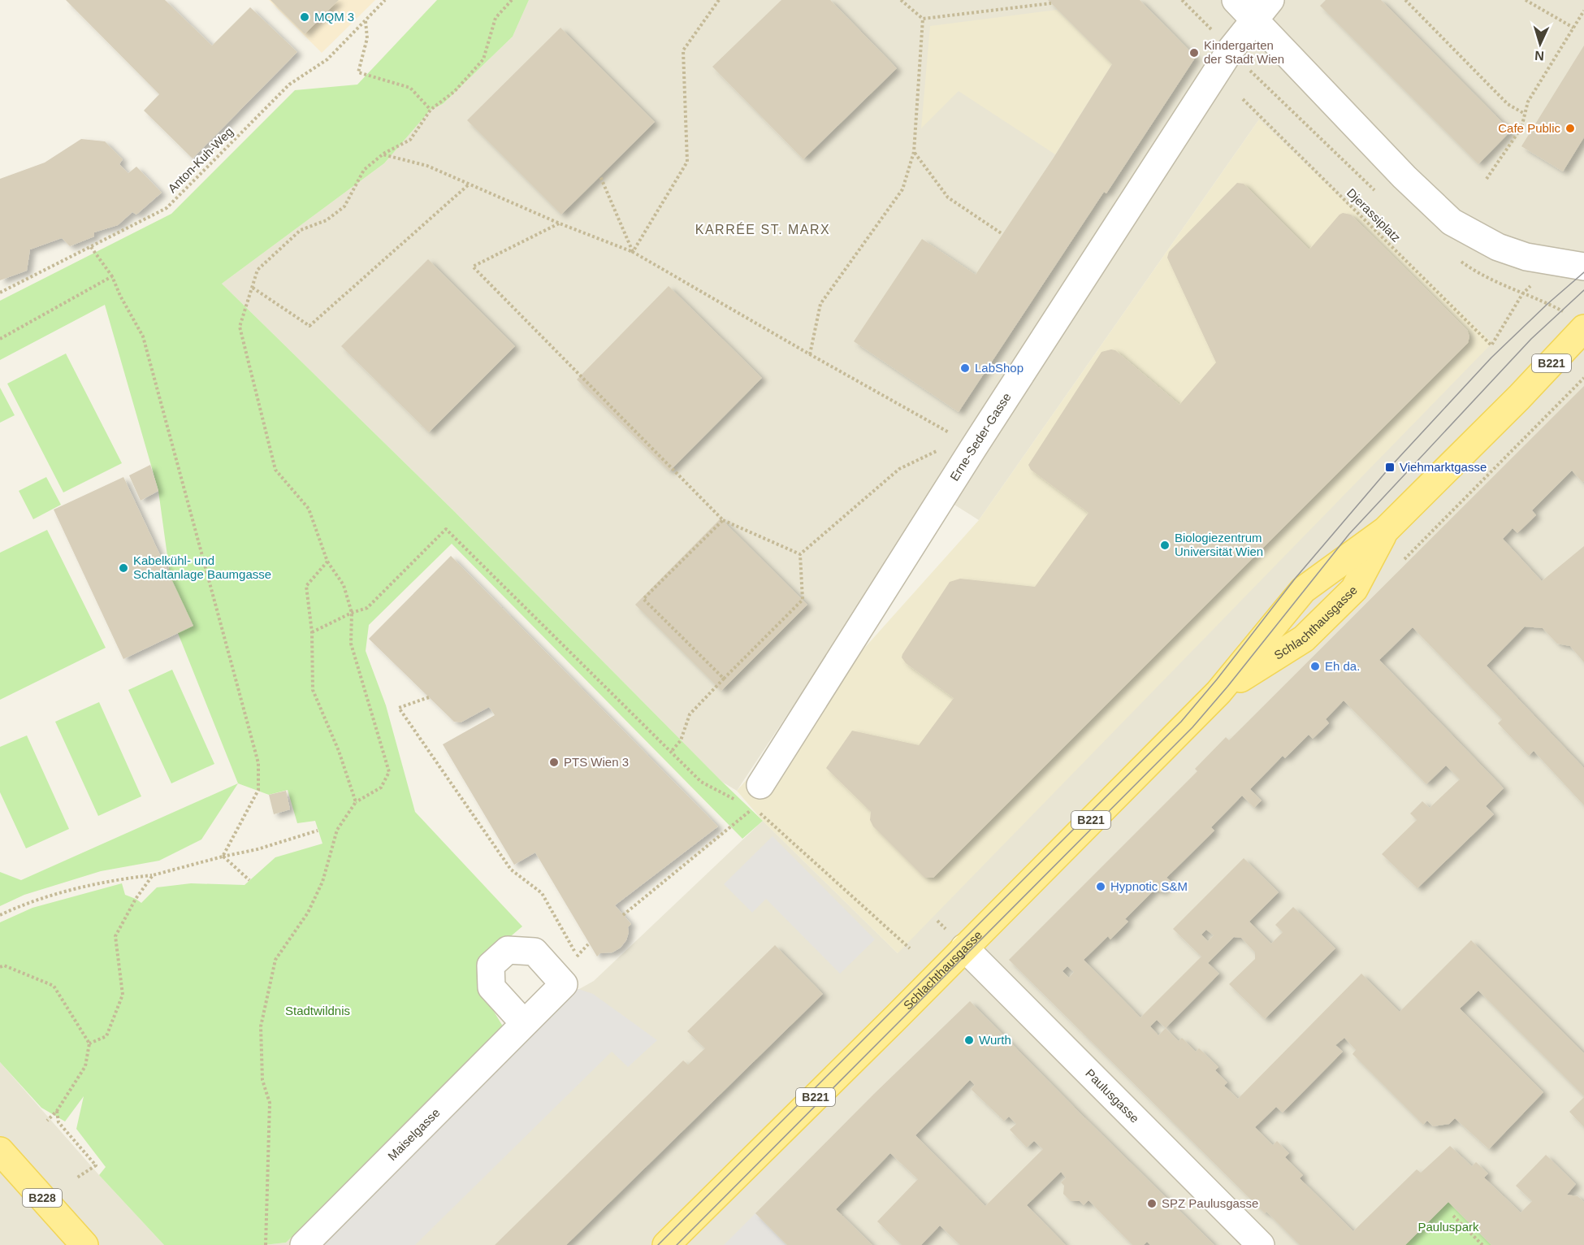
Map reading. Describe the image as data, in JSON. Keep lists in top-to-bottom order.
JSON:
{
  "streets": {
    "main road": ["B221", "Schlachthausgasse", "B228"],
    "street": ["Erne-Seder-Gasse", "Paulusgasse", "Maiselgasse"],
    "path": ["Anton-Kuh-Weg", "Djerassiplatz"]
  },
  "crossings": [
    ["Djerassiplatz", "Schlachthausgasse"],
    ["Schlachthausgasse", "Paulusgasse"]
  ],
  "districts": ["KARRÉE ST. MARX"],
  "parks": ["Stadtwildnis", "Pauluspark"],
  "places": {
    "other": [
      "MQM 3",
      "Kindergarten der Stadt Wien",
      "Cafe Public",
      "LabShop",
      "Biologiezentrum Universität Wien",
      "Kabelkühl- und Schaltanlage Baumgasse",
      "Eh da.",
      "PTS Wien 3",
      "Hypnotic S&M",
      "Wurth",
      "SPZ Paulusgasse"
    ],
    "transit": ["Viehmarktgasse"]
  },
  "north": "bottom"
}
